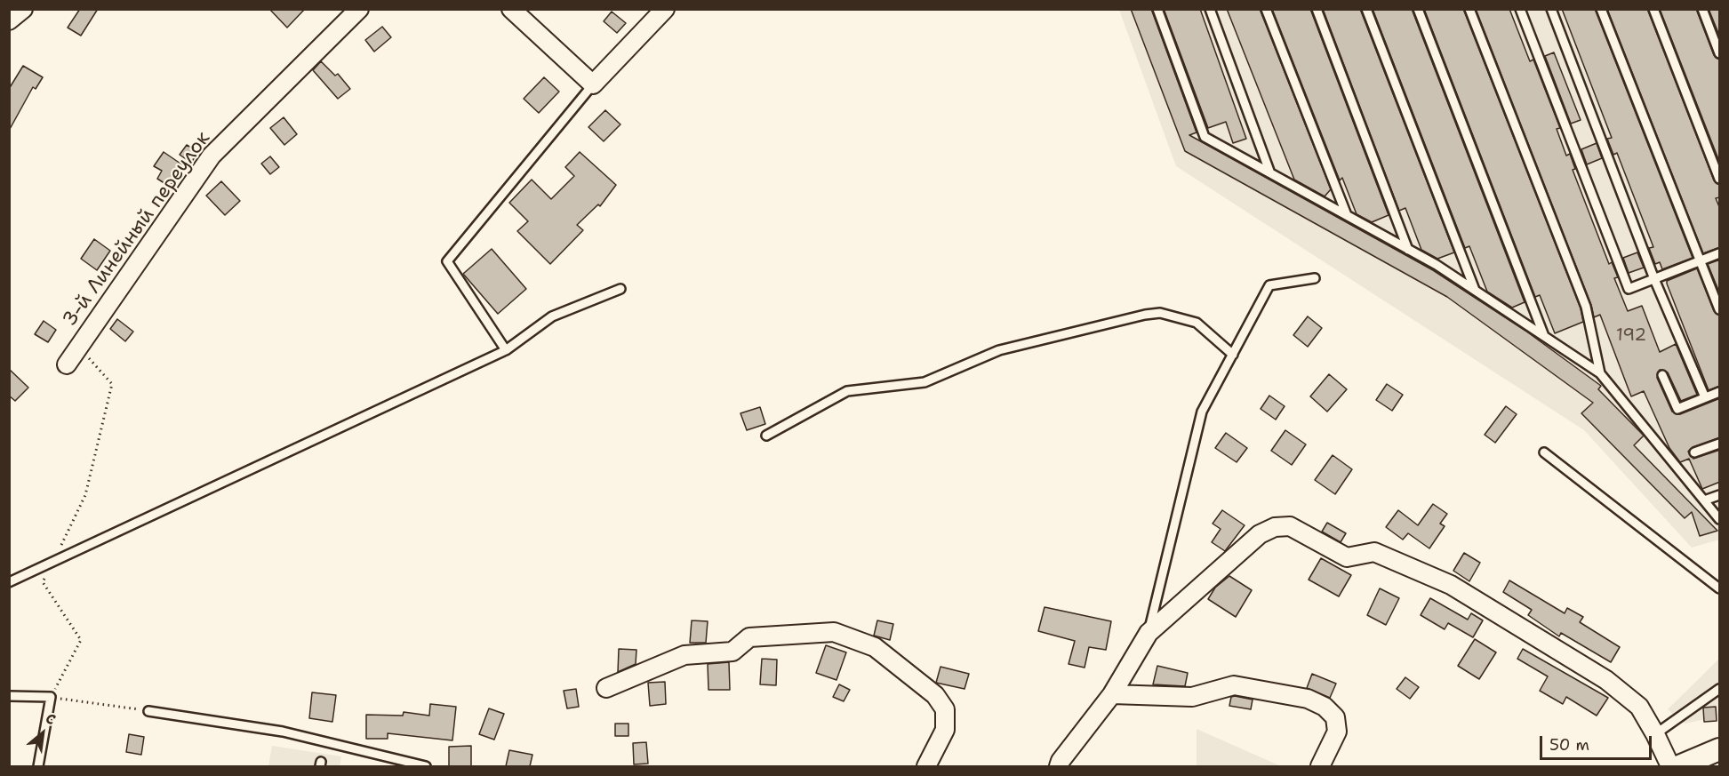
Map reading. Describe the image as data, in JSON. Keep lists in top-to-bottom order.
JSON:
{
  "streets": {
    "street": ["3-й Линейный переулок"]
  },
  "house_numbers": ["192"],
  "scale_bar": "50 m",
  "north": "top right"
}
